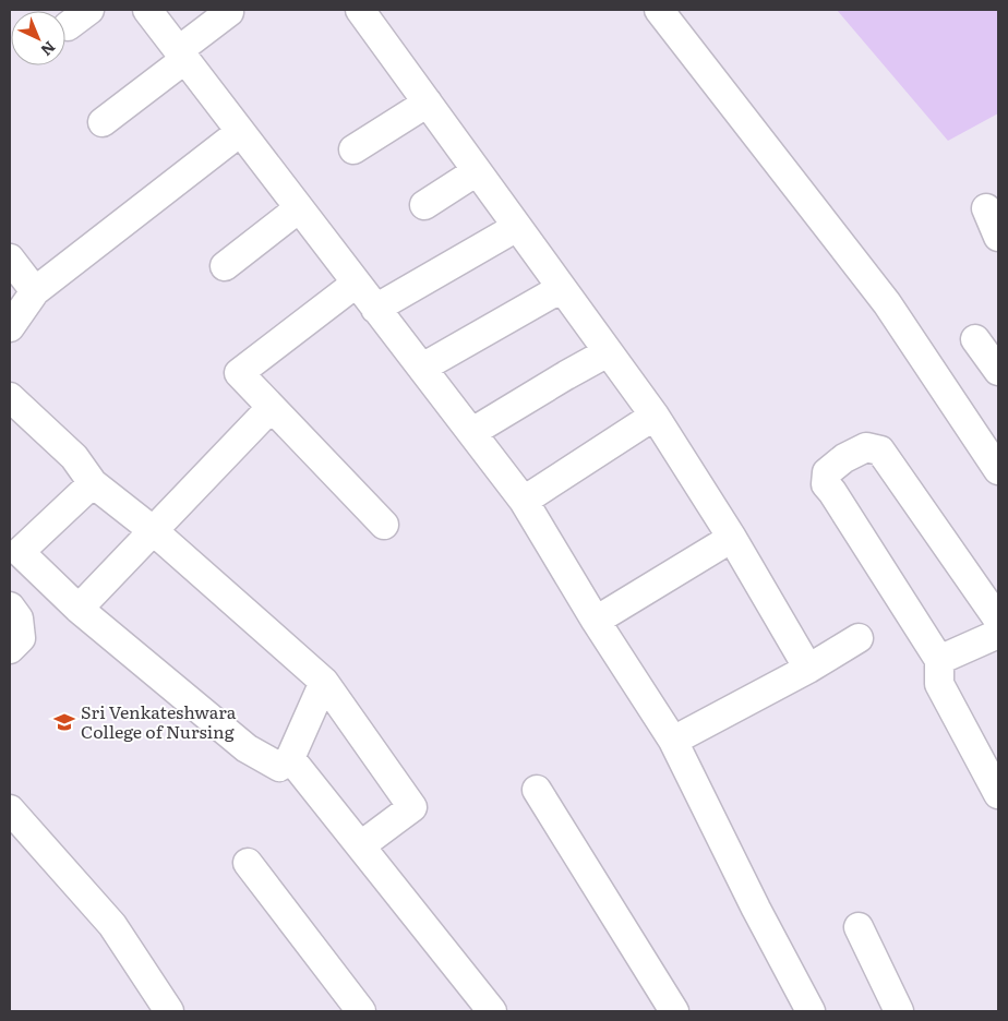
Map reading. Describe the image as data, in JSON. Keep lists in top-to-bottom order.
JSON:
{
  "places": {
    "school or university": ["Sri Venkateshwara College of Nursing"]
  },
  "north": "bottom right"
}
